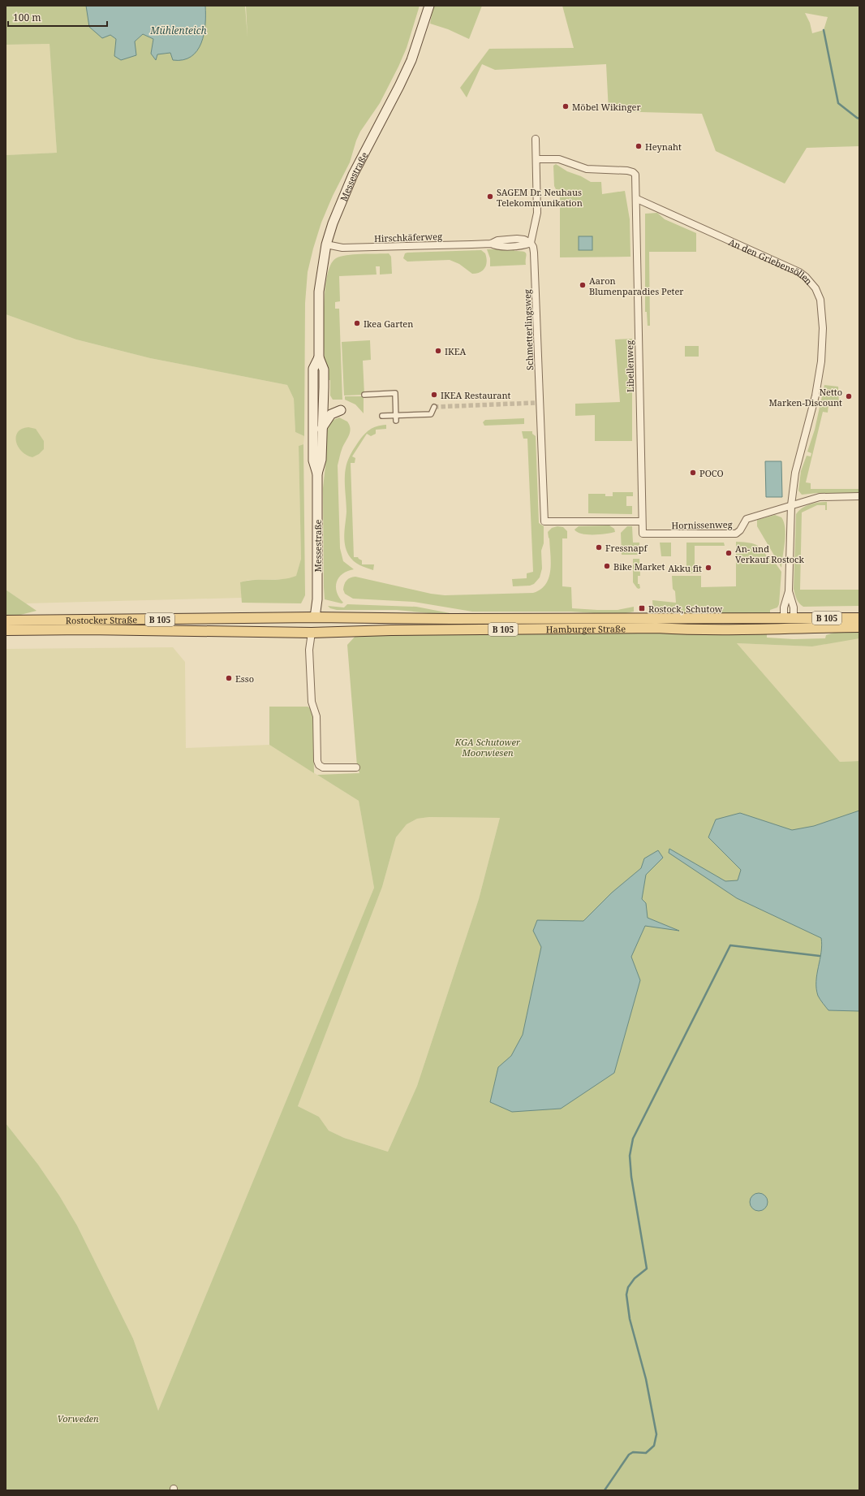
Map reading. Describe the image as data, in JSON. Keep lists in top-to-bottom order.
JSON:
{
  "streets": {
    "main road": [
      "Messestraße",
      "An den Griebensöllen",
      "B 105",
      "Rostocker Straße",
      "Hamburger Straße"
    ],
    "street": [
      "Hirschkäferweg",
      "Schmetterlingsweg",
      "Libellenweg",
      "Hornissenweg"
    ]
  },
  "crossings": [
    ["Messestraße", "Hirschkäferweg"],
    ["Messestraße", "Rostocker Straße"],
    ["Messestraße", "Hamburger Straße"],
    ["Hirschkäferweg", "Schmetterlingsweg"],
    ["An den Griebensöllen", "Libellenweg"],
    ["An den Griebensöllen", "Hornissenweg"],
    ["An den Griebensöllen", "Hamburger Straße"],
    ["Schmetterlingsweg", "Libellenweg"],
    ["Libellenweg", "Hornissenweg"],
    ["Rostocker Straße", "Hamburger Straße"]
  ],
  "water": ["Mühlenteich"],
  "parks": ["KGA Schutower Moorwiesen", "Vorweden"],
  "places": {
    "other": [
      "Möbel Wikinger",
      "Heynaht",
      "SAGEM Dr. Neuhaus Telekommunikation",
      "Aaron Blumenparadies Peter",
      "Ikea Garten",
      "IKEA",
      "IKEA Restaurant",
      "Netto Marken-Discount",
      "POCO",
      "Fressnapf",
      "An- und Verkauf Rostock",
      "Bike Market",
      "Akku fit",
      "Esso"
    ],
    "transit": ["Rostock, Schutow"]
  },
  "scale_bar": "100 m"
}
